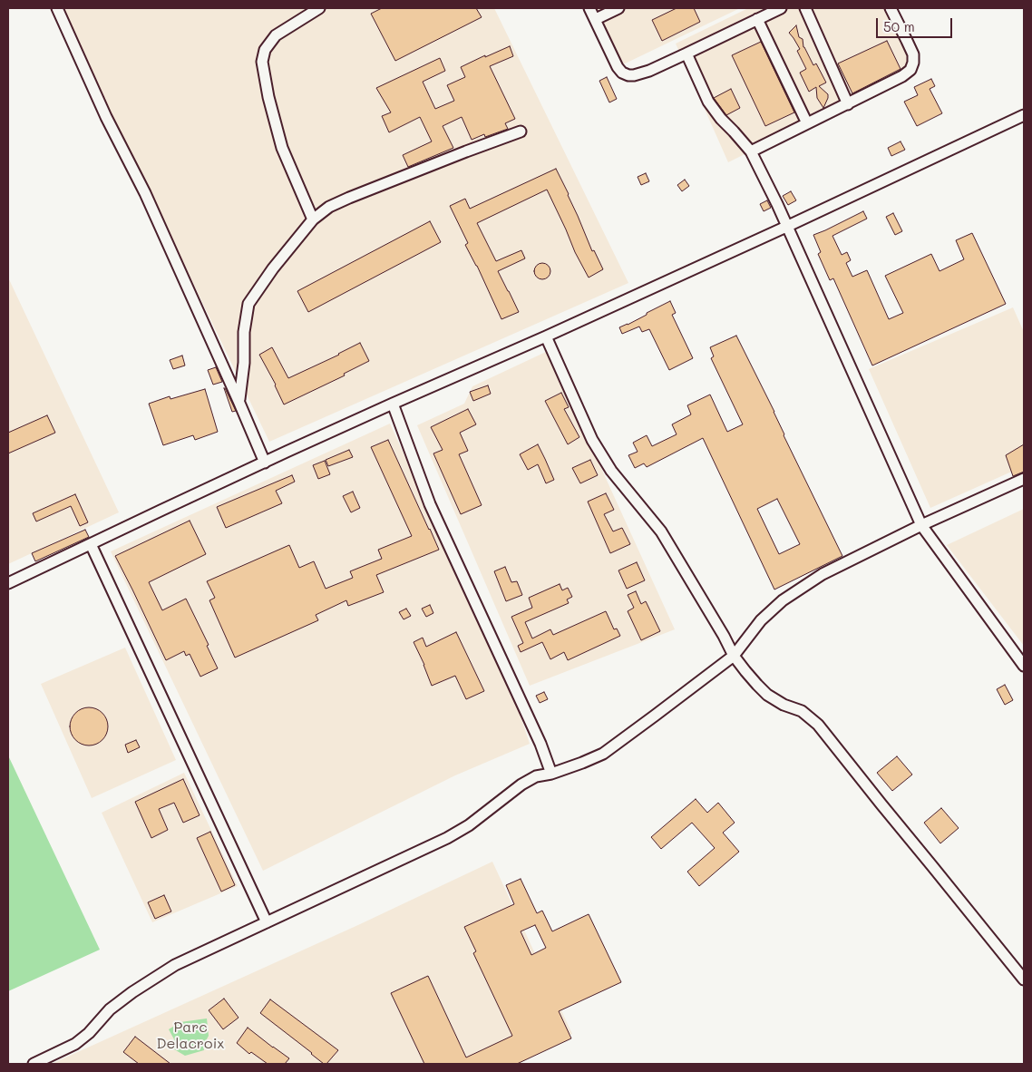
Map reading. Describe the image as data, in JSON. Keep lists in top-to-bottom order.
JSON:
{
  "parks": ["Parc Delacroix"],
  "scale_bar": "50 m"
}
